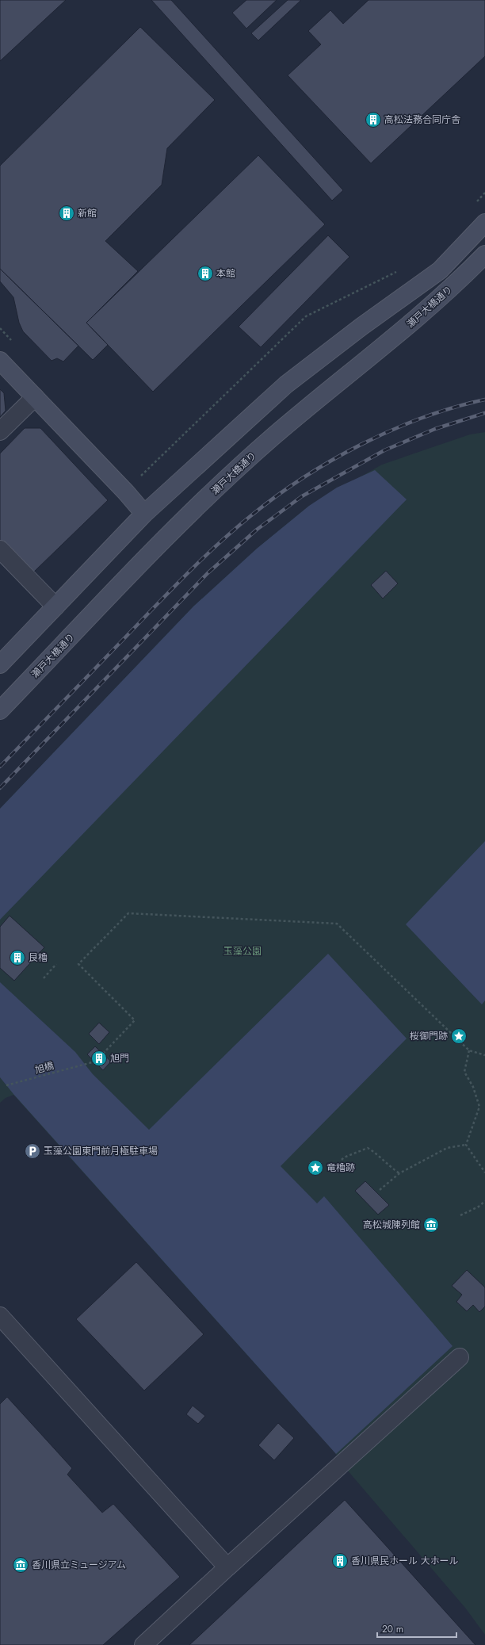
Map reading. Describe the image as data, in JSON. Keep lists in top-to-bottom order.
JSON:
{
  "streets": {
    "street": ["瀬戸大橋通り"],
    "path": ["旭橋"]
  },
  "parks": ["玉藻公園"],
  "places": {
    "building": [
      "高松法務合同庁舎",
      "新館",
      "本館",
      "艮櫓",
      "旭門",
      "香川県民ホール 大ホール"
    ],
    "place": ["桜御門跡", "竜櫓跡"],
    "parking": ["玉藻公園東門前月極駐車場"],
    "museum": ["高松城陳列館", "香川県立ミュージアム"]
  },
  "scale_bar": "20 m"
}
